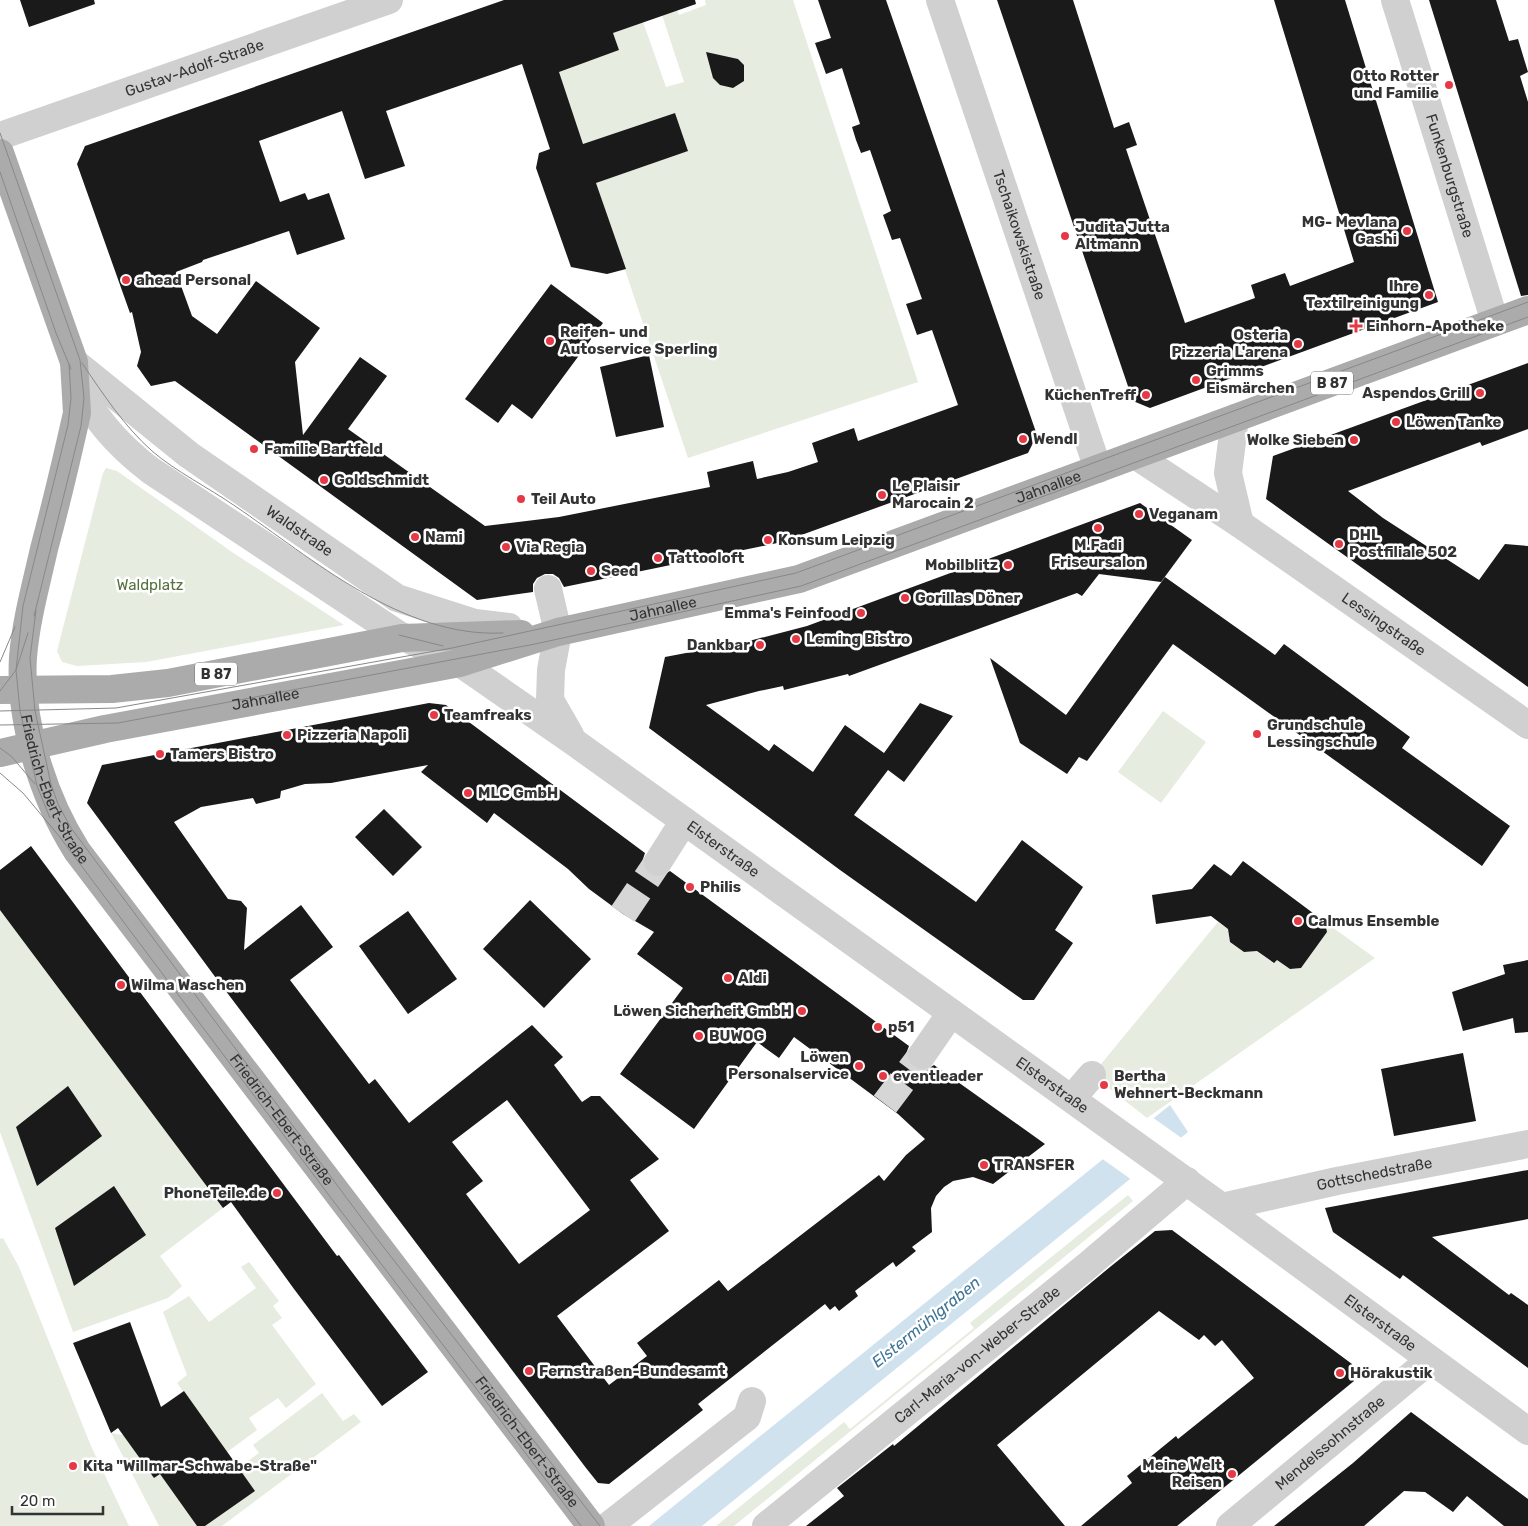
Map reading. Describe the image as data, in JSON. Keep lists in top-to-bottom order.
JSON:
{
  "streets": {
    "main road": ["B 87", "Jahnallee", "Friedrich-Ebert-Straße"],
    "street": [
      "Gustav-Adolf-Straße",
      "Funkenburgstraße",
      "Tschaikowskistraße",
      "Waldstraße",
      "Lessingstraße",
      "Elsterstraße",
      "Gottschedstraße",
      "Carl-Maria-von-Weber-Straße",
      "Mendelssohnstraße"
    ]
  },
  "crossings": [
    ["Funkenburgstraße", "Jahnallee"],
    ["Tschaikowskistraße", "Jahnallee"],
    ["Jahnallee", "Waldstraße"],
    ["Jahnallee", "Lessingstraße"],
    ["Jahnallee", "Friedrich-Ebert-Straße"],
    ["Jahnallee", "Elsterstraße"],
    ["Waldstraße", "Elsterstraße"],
    ["Elsterstraße", "Gottschedstraße"],
    ["Elsterstraße", "Carl-Maria-von-Weber-Straße"],
    ["Elsterstraße", "Mendelssohnstraße"]
  ],
  "water": ["Elstermühlgraben"],
  "parks": ["Waldplatz"],
  "places": {
    "other": [
      "Otto Rotter und Familie",
      "MG- Mevlana Gashi",
      "Judita Jutta Altmann",
      "ahead Personal",
      "Ihre Textilreinigung",
      "Reifen- und Autoservice Sperling",
      "Osteria Pizzeria L'arena",
      "Grimms Eismärchen",
      "Aspendos Grill",
      "KüchenTreff",
      "Löwen Tanke",
      "Wendl",
      "Wolke Sieben",
      "Familie Bartfeld",
      "Goldschmidt",
      "Le Plaisir Marocain 2",
      "Teil Auto",
      "Veganam",
      "M.Fadi Friseursalon",
      "Nami",
      "Konsum Leipzig",
      "DHL Postfiliale 502",
      "Via Regia",
      "Tattooloft",
      "Mobilblitz",
      "Seed",
      "Gorillas Döner",
      "Emma's Feinfood",
      "Leming Bistro",
      "Dankbar",
      "Teamfreaks",
      "Grundschule Lessingschule",
      "Pizzeria Napoli",
      "Tamers Bistro",
      "MLC GmbH",
      "Philis",
      "Calmus Ensemble",
      "Aldi",
      "Wilma Waschen",
      "Löwen Sicherheit GmbH",
      "p51",
      "BUWOG",
      "Löwen Personalservice",
      "eventleader",
      "Bertha Wehnert-Beckmann",
      "TRANSFER",
      "PhoneTeile.de",
      "Fernstraßen-Bundesamt",
      "Hörakustik",
      "Kita \"Willmar-Schwabe-Straße\"",
      "Meine Welt Reisen"
    ],
    "health": ["Einhorn-Apotheke"]
  },
  "scale_bar": "20 m"
}
